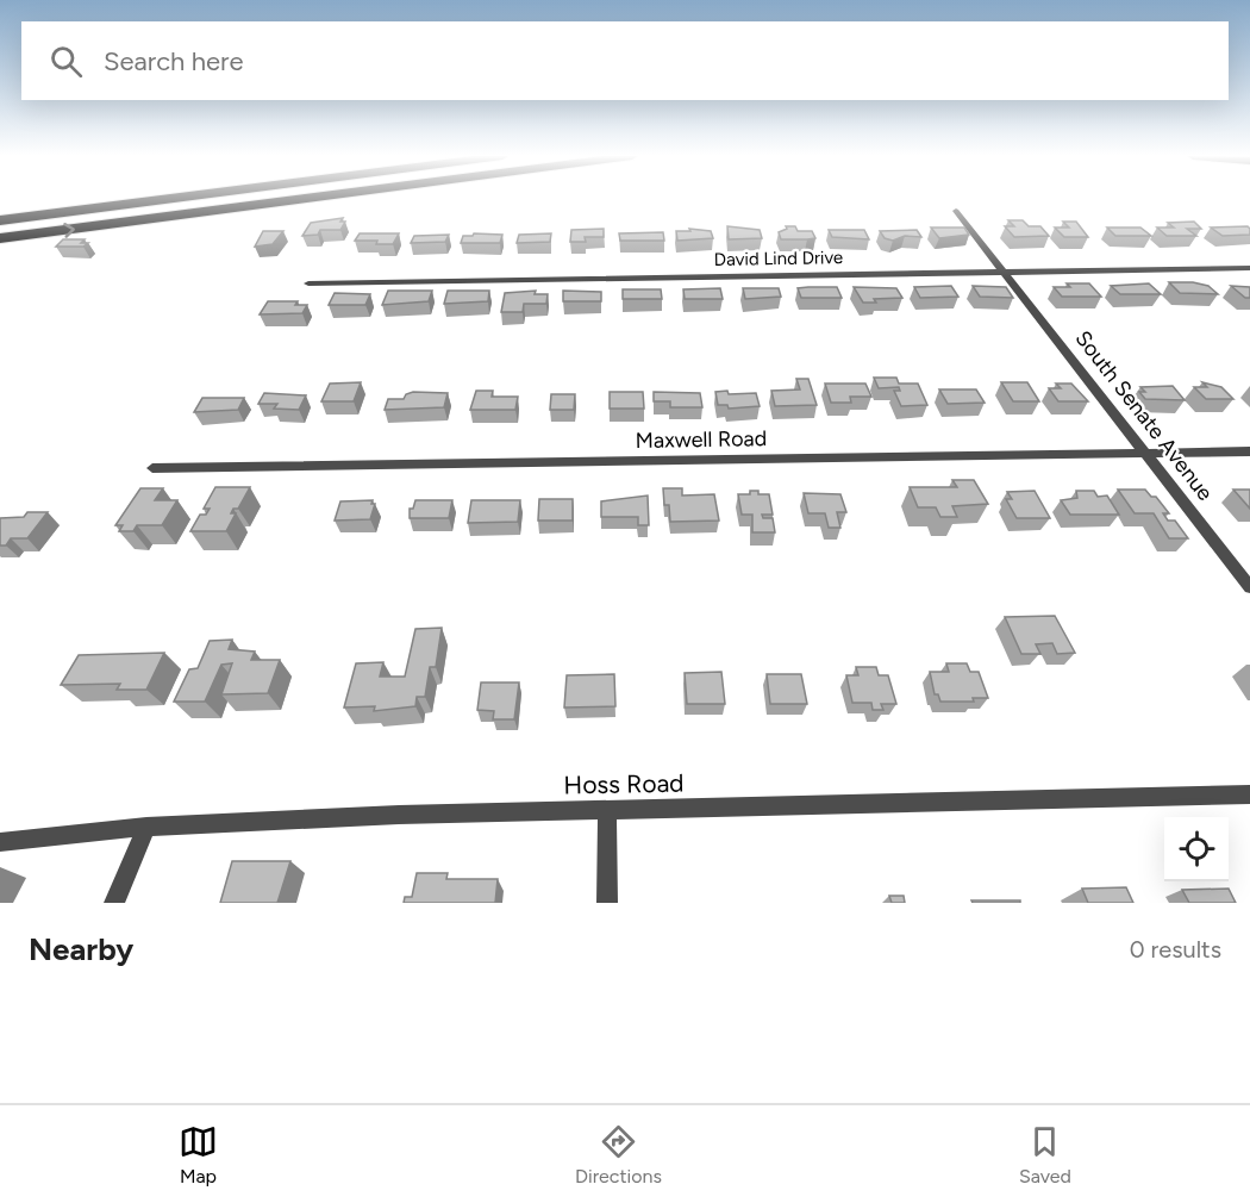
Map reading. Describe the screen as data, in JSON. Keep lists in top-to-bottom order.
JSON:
{
  "streets": {
    "street": [
      "David Lind Drive",
      "South Senate Avenue",
      "Maxwell Road",
      "Hoss Road"
    ]
  },
  "crossings": [
    ["David Lind Drive", "South Senate Avenue"],
    ["South Senate Avenue", "Maxwell Road"]
  ],
  "page": {
    "search": "Search here",
    "heading": ["Nearby", "0 results"],
    "nav": ["Map", "Directions", "Saved"]
  }
}
